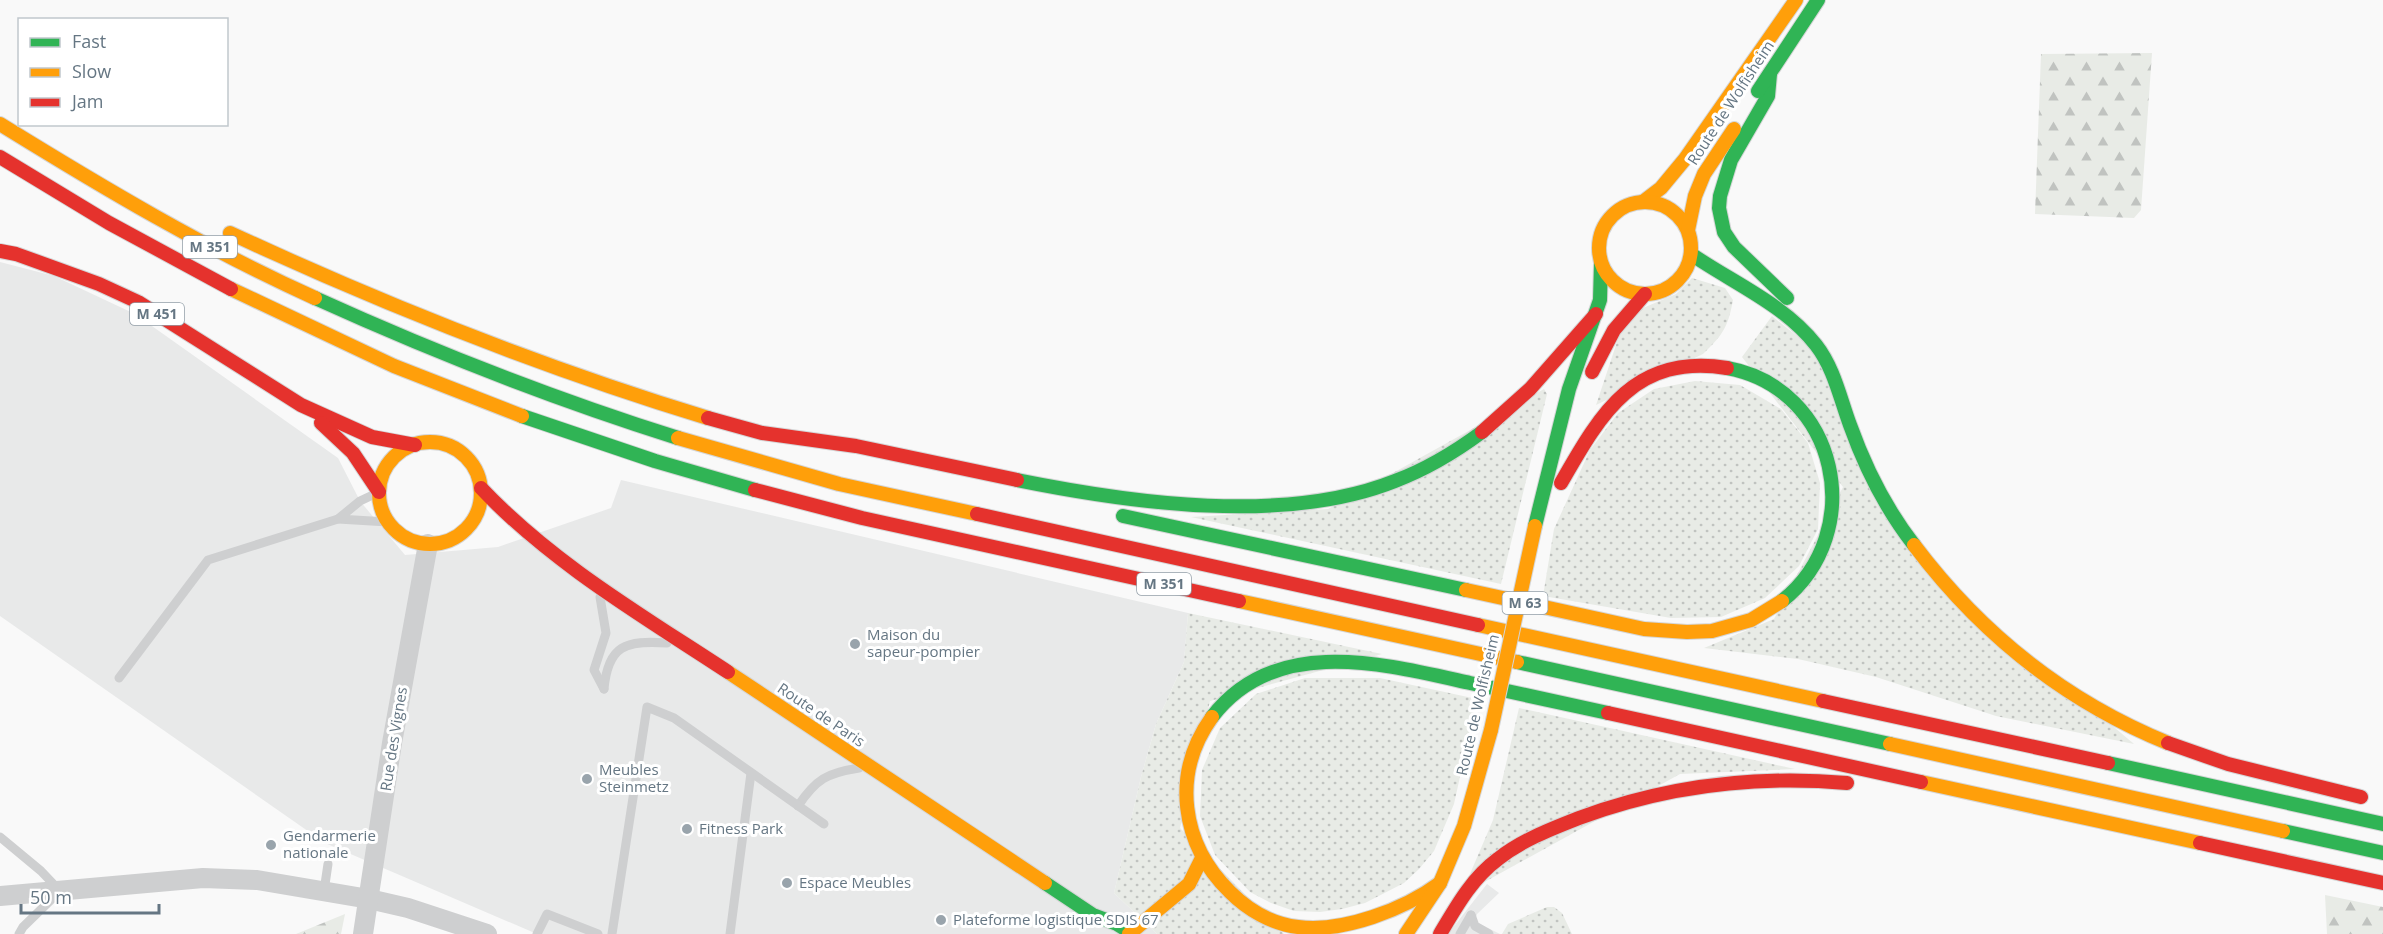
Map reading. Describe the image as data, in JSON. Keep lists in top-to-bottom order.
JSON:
{
  "streets": {
    "main road": [
      "Route de Wolfisheim",
      "M 351",
      "M 451",
      "M 63",
      "Route de Paris"
    ],
    "street": ["Rue des Vignes"]
  },
  "crossings": [
    ["Route de Wolfisheim", "M 63"],
    ["M 451", "Route de Paris"],
    ["M 451", "Rue des Vignes"],
    ["Route de Paris", "Rue des Vignes"]
  ],
  "places": [
    "Maison du sapeur-pompier",
    "Meubles Steinmetz",
    "Fitness Park",
    "Gendarmerie nationale",
    "Espace Meubles",
    "Plateforme logistique SDIS 67"
  ],
  "legend": ["Fast", "Slow", "Jam"],
  "scale_bar": "50 m"
}
